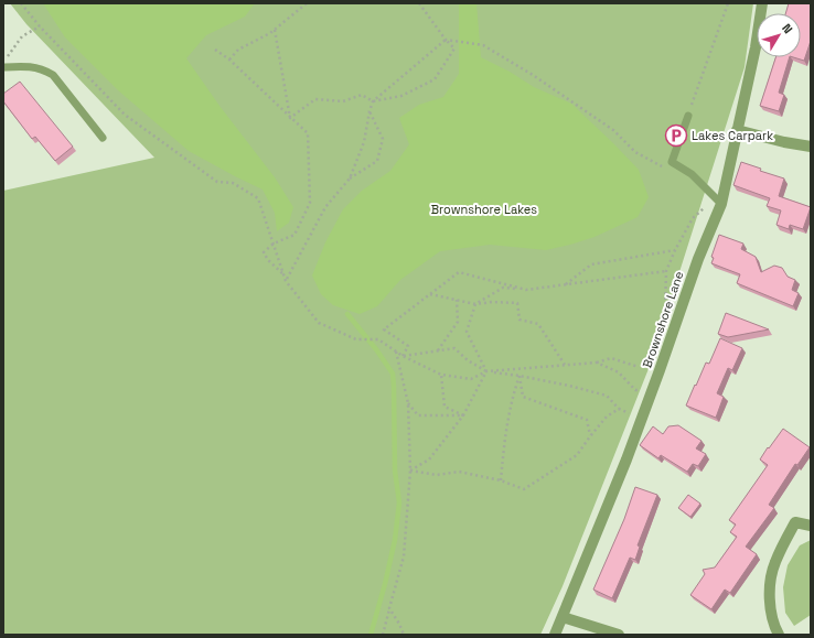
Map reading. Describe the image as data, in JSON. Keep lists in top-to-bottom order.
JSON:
{
  "streets": {
    "street": ["Brownshore Lane"]
  },
  "parks": ["Brownshore Lakes"],
  "places": {
    "parking": ["Lakes Carpark"]
  },
  "north": "top right"
}
